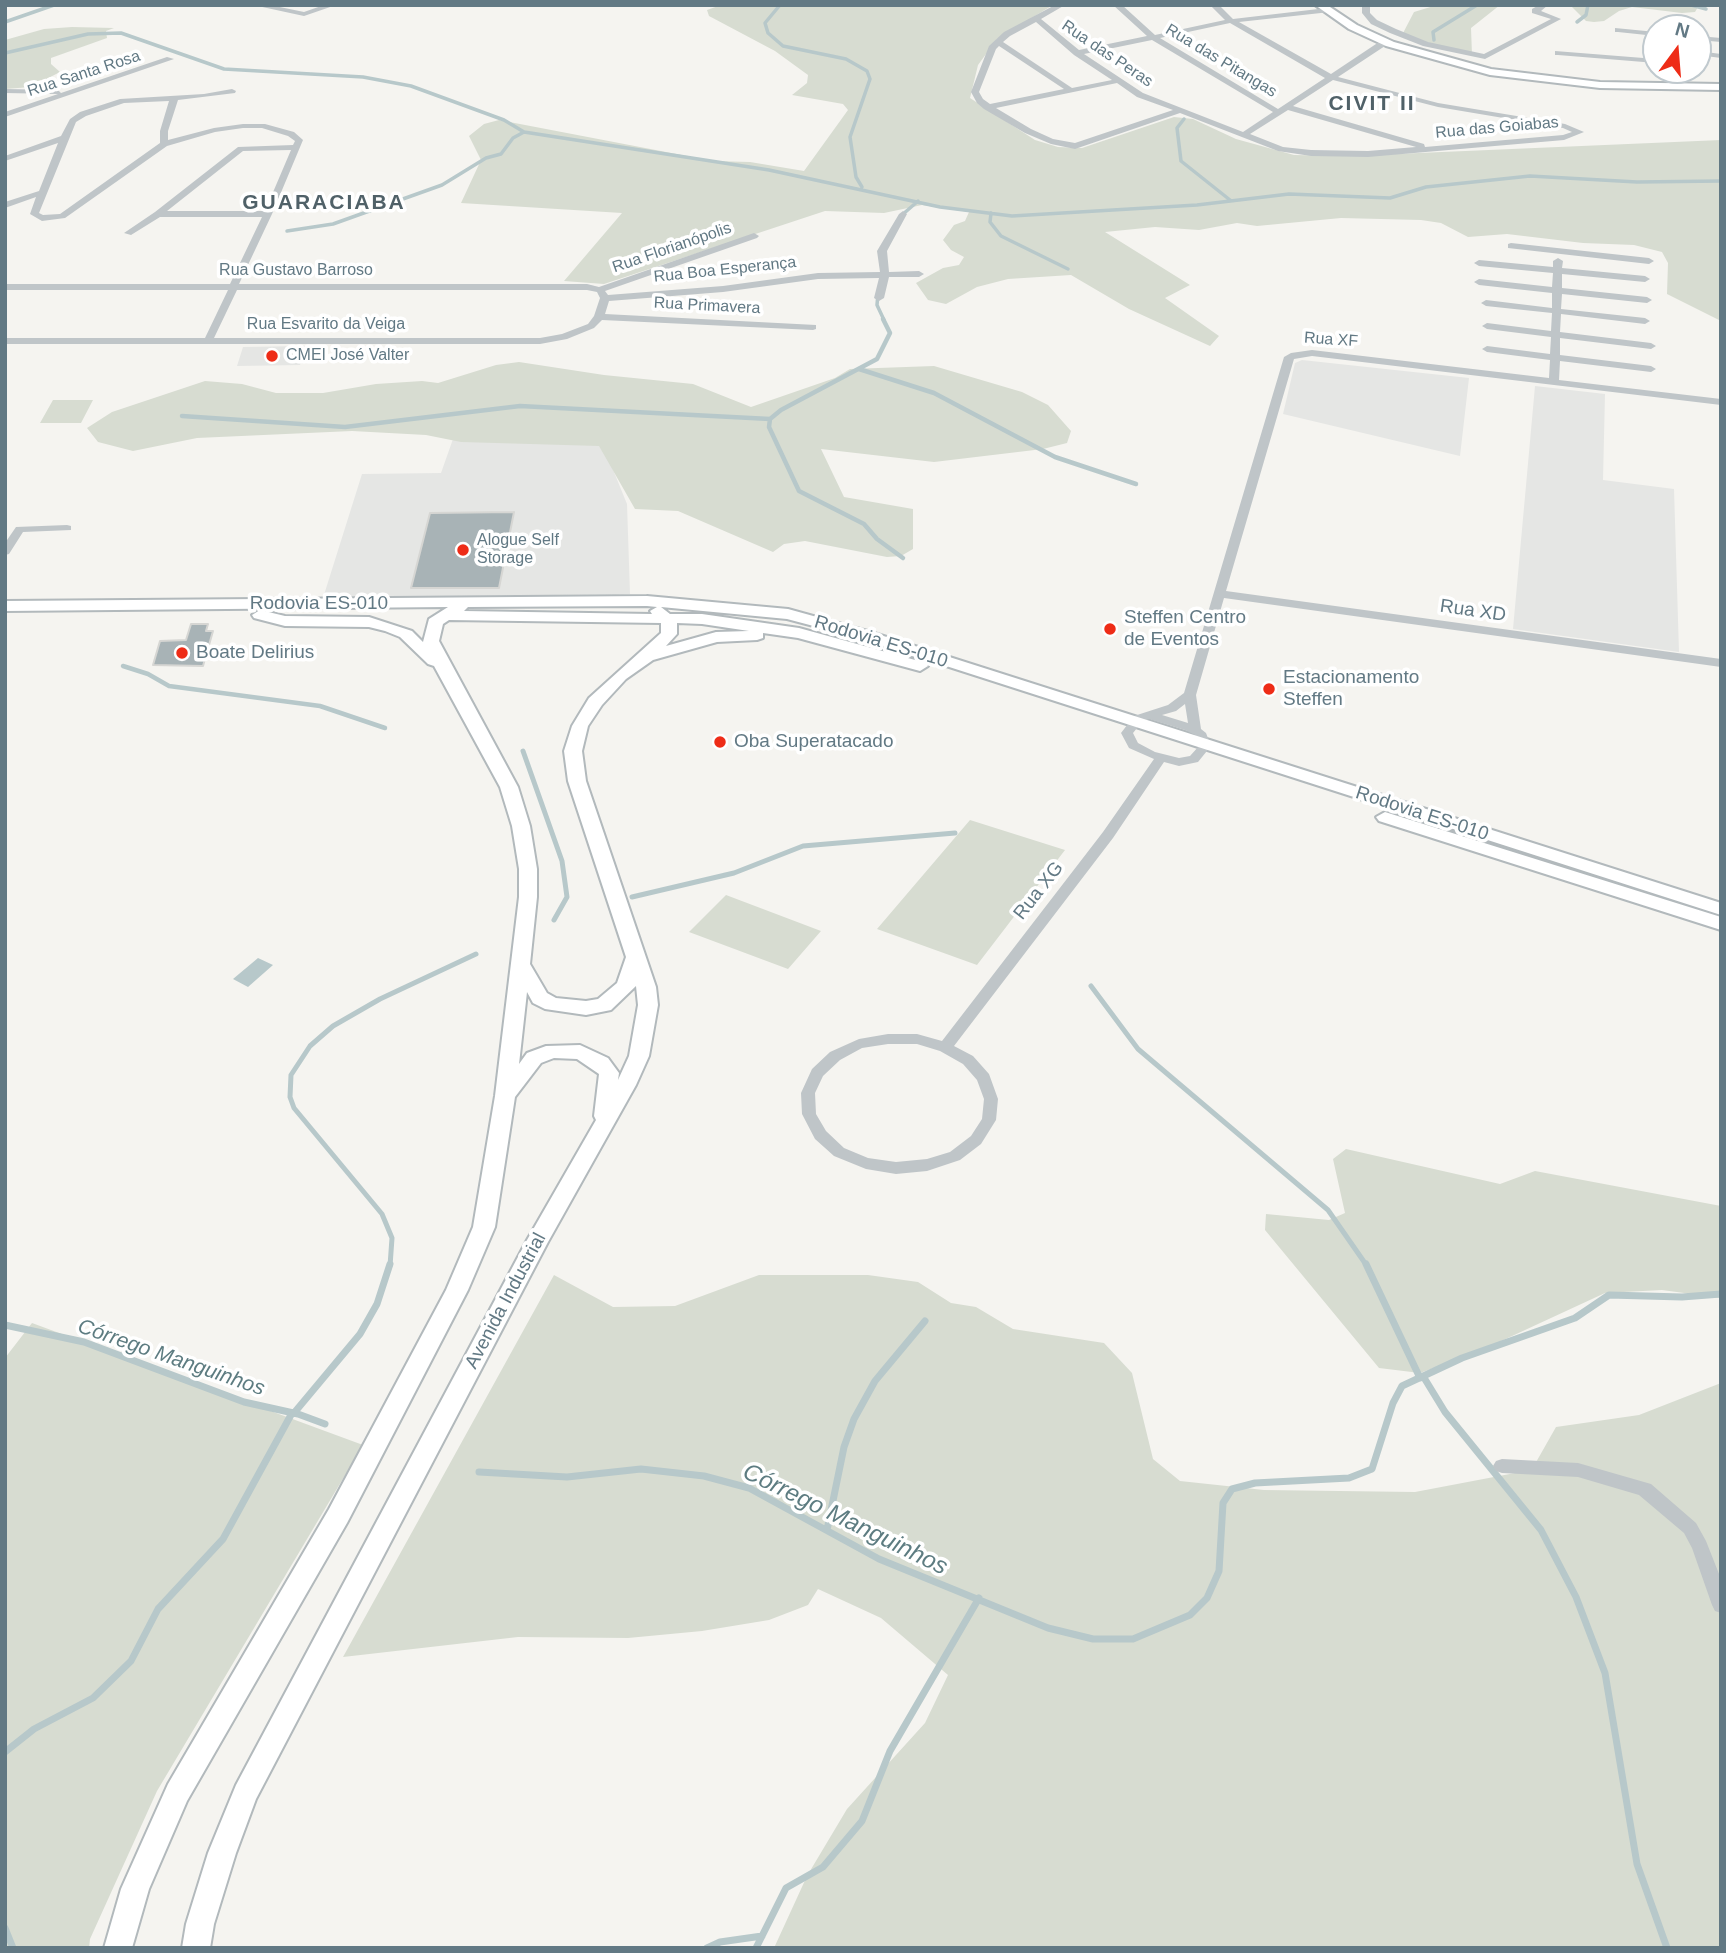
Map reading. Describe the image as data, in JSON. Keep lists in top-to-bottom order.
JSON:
{
  "streets": {
    "main road": ["Rodovia ES-010", "Avenida Industrial"],
    "street": [
      "Rua das Peras",
      "Rua das Pitangas",
      "Rua Santa Rosa",
      "Rua das Goiabas",
      "Rua Florianópolis",
      "Rua Boa Esperança",
      "Rua Gustavo Barroso",
      "Rua Primavera",
      "Rua Esvarito da Veiga",
      "Rua XF",
      "Rua XD",
      "Rua XG"
    ]
  },
  "crossings": [
    ["Rua das Peras", "Rua das Goiabas"],
    ["Rua Florianópolis", "Rua Boa Esperança"],
    ["Rua Florianópolis", "Rua Gustavo Barroso"],
    ["Rua Boa Esperança", "Rua Gustavo Barroso"],
    ["Rua Primavera", "Rua Esvarito da Veiga"],
    ["Rua XF", "Rodovia ES-010"],
    ["Rua XF", "Rua XD"],
    ["Rodovia ES-010", "Avenida Industrial"]
  ],
  "districts": ["CIVIT II", "GUARACIABA"],
  "water": ["Córrego Manguinhos"],
  "places": [
    "CMEI José Valter",
    "Alogue Self Storage",
    "Steffen Centro de Eventos",
    "Boate Delirius",
    "Estacionamento Steffen",
    "Oba Superatacado"
  ],
  "north": "top"
}
